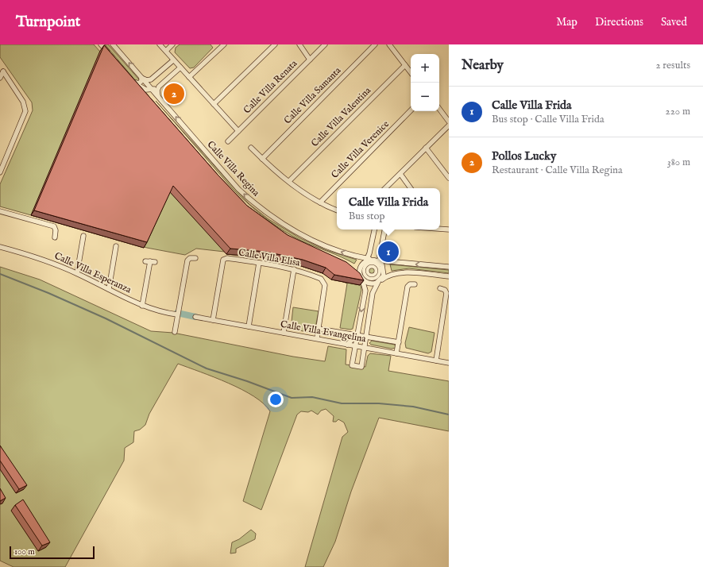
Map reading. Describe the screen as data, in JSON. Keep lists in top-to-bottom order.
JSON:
{
  "streets": {
    "street": [
      "Calle Villa Renata",
      "Calle Villa Samanta",
      "Calle Villa Valentina",
      "Calle Villa Verenice",
      "Calle Villa Regina",
      "Calle Villa Elisa",
      "Calle Villa Esperanza",
      "Calle Villa Evangelina"
    ]
  },
  "crossings": [
    ["Calle Villa Elisa", "Calle Villa Evangelina"]
  ],
  "scale_bar": "100 m",
  "page": {
    "header": "Turnpoint",
    "nav": ["Map", "Directions", "Saved"],
    "heading": ["Nearby", "2 results"],
    "map_buttons": ["+", "−"],
    "pins": ["2", "1"],
    "list": [
      {
        "mark": "1",
        "name": "Calle Villa Frida",
        "note": "Bus stop · Calle Villa Frida",
        "value": "220 m"
      },
      {
        "mark": "2",
        "name": "Pollos Lucky",
        "note": "Restaurant · Calle Villa Regina",
        "value": "380 m"
      }
    ],
    "popup": ["Calle Villa Frida", "Bus stop"],
    "scale": "100 m"
  }
}
